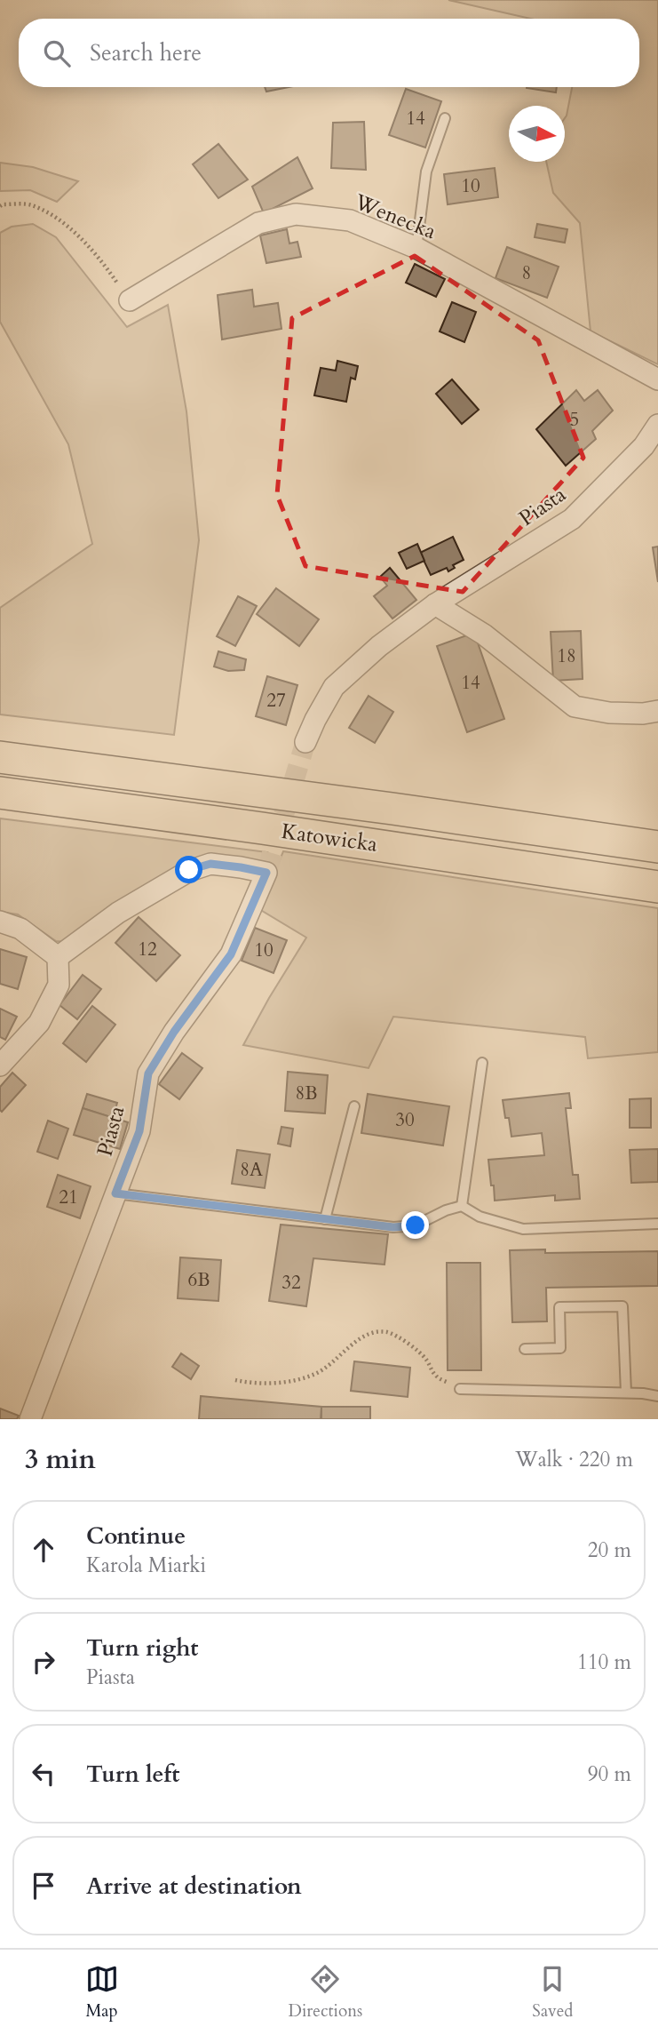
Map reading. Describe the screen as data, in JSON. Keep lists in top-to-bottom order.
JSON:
{
  "streets": {
    "main road": ["Katowicka"],
    "street": ["Wenecka", "Piasta"]
  },
  "house_numbers": [
    "14",
    "10",
    "8",
    "5",
    "18",
    "14",
    "27",
    "12",
    "10",
    "8B",
    "30",
    "8A",
    "21",
    "6B",
    "32"
  ],
  "north": "right",
  "page": {
    "search": "Search here",
    "heading": ["3 min", "Walk · 220 m"],
    "list": [
      ["Continue", "Karola Miarki", "20 m"],
      ["Turn right", "Piasta", "110 m"],
      ["Turn left", "90 m"],
      "Arrive at destination"
    ],
    "nav": ["Map", "Directions", "Saved"]
  }
}
